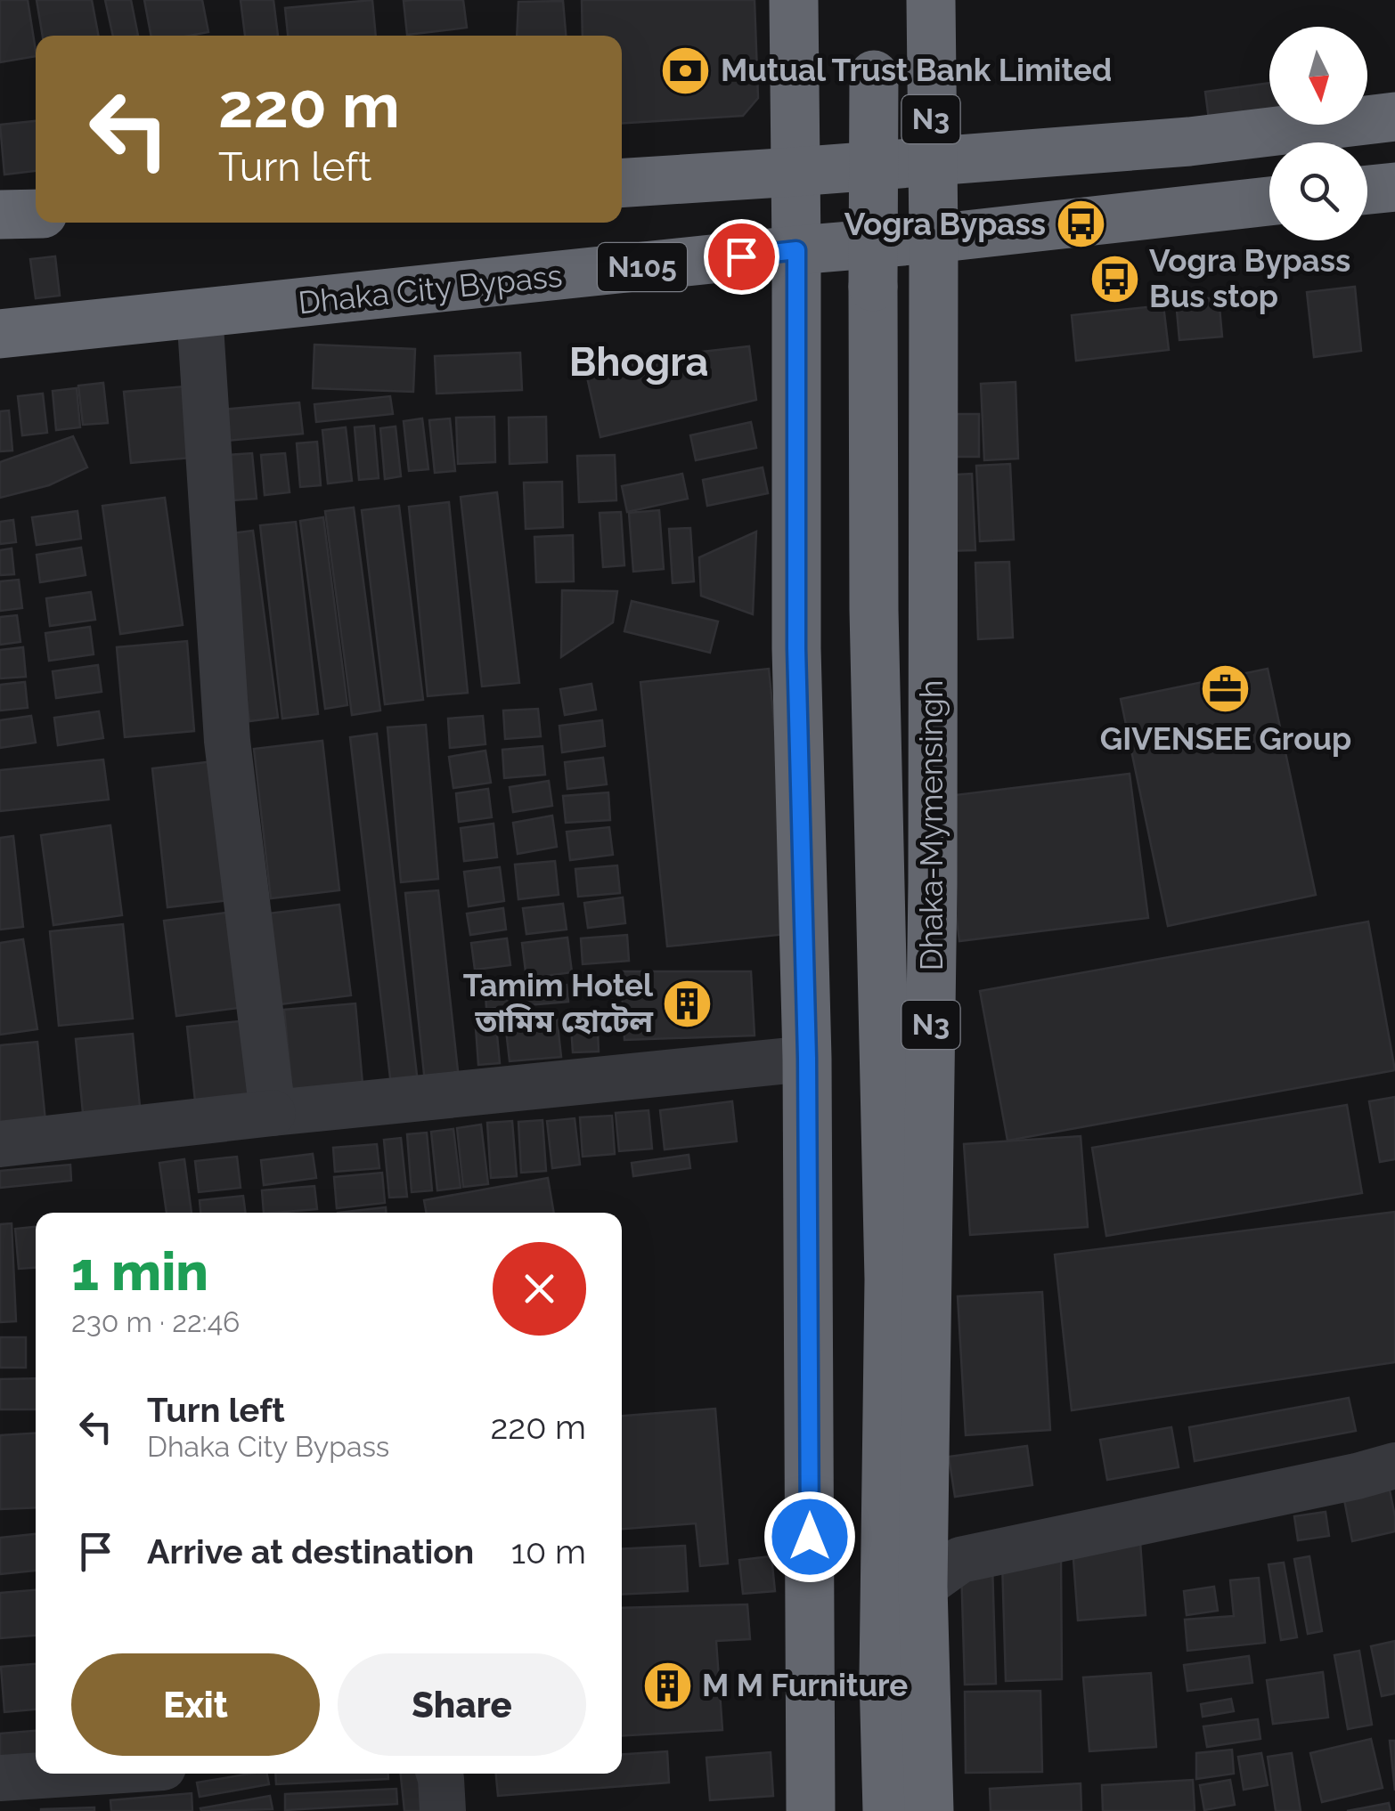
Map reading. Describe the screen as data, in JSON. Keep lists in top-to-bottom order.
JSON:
{
  "streets": {
    "highway": [
      "N3",
      "N105",
      "Dhaka City Bypass",
      "Dhaka-Mymensingh"
    ]
  },
  "crossings": [
    ["Dhaka City Bypass", "Dhaka-Mymensingh"]
  ],
  "districts": ["Bhogra"],
  "places": {
    "bank": ["Mutual Trust Bank Limited"],
    "bus stop": ["Vogra Bypass", "Vogra Bypass Bus stop"],
    "office": ["GIVENSEE Group"],
    "building": ["Tamim Hotel তামিম হোটেল", "M M Furniture"]
  },
  "north": "bottom",
  "page": {
    "turn": ["220 m", "Turn left"],
    "heading": ["1 min", "230 m · 22:46"],
    "list": [
      {
        "name": "Turn left",
        "note": "Dhaka City Bypass",
        "value": "220 m"
      },
      {
        "name": "Arrive at destination",
        "value": "10 m"
      }
    ],
    "buttons": ["Exit", "Share"]
  }
}
